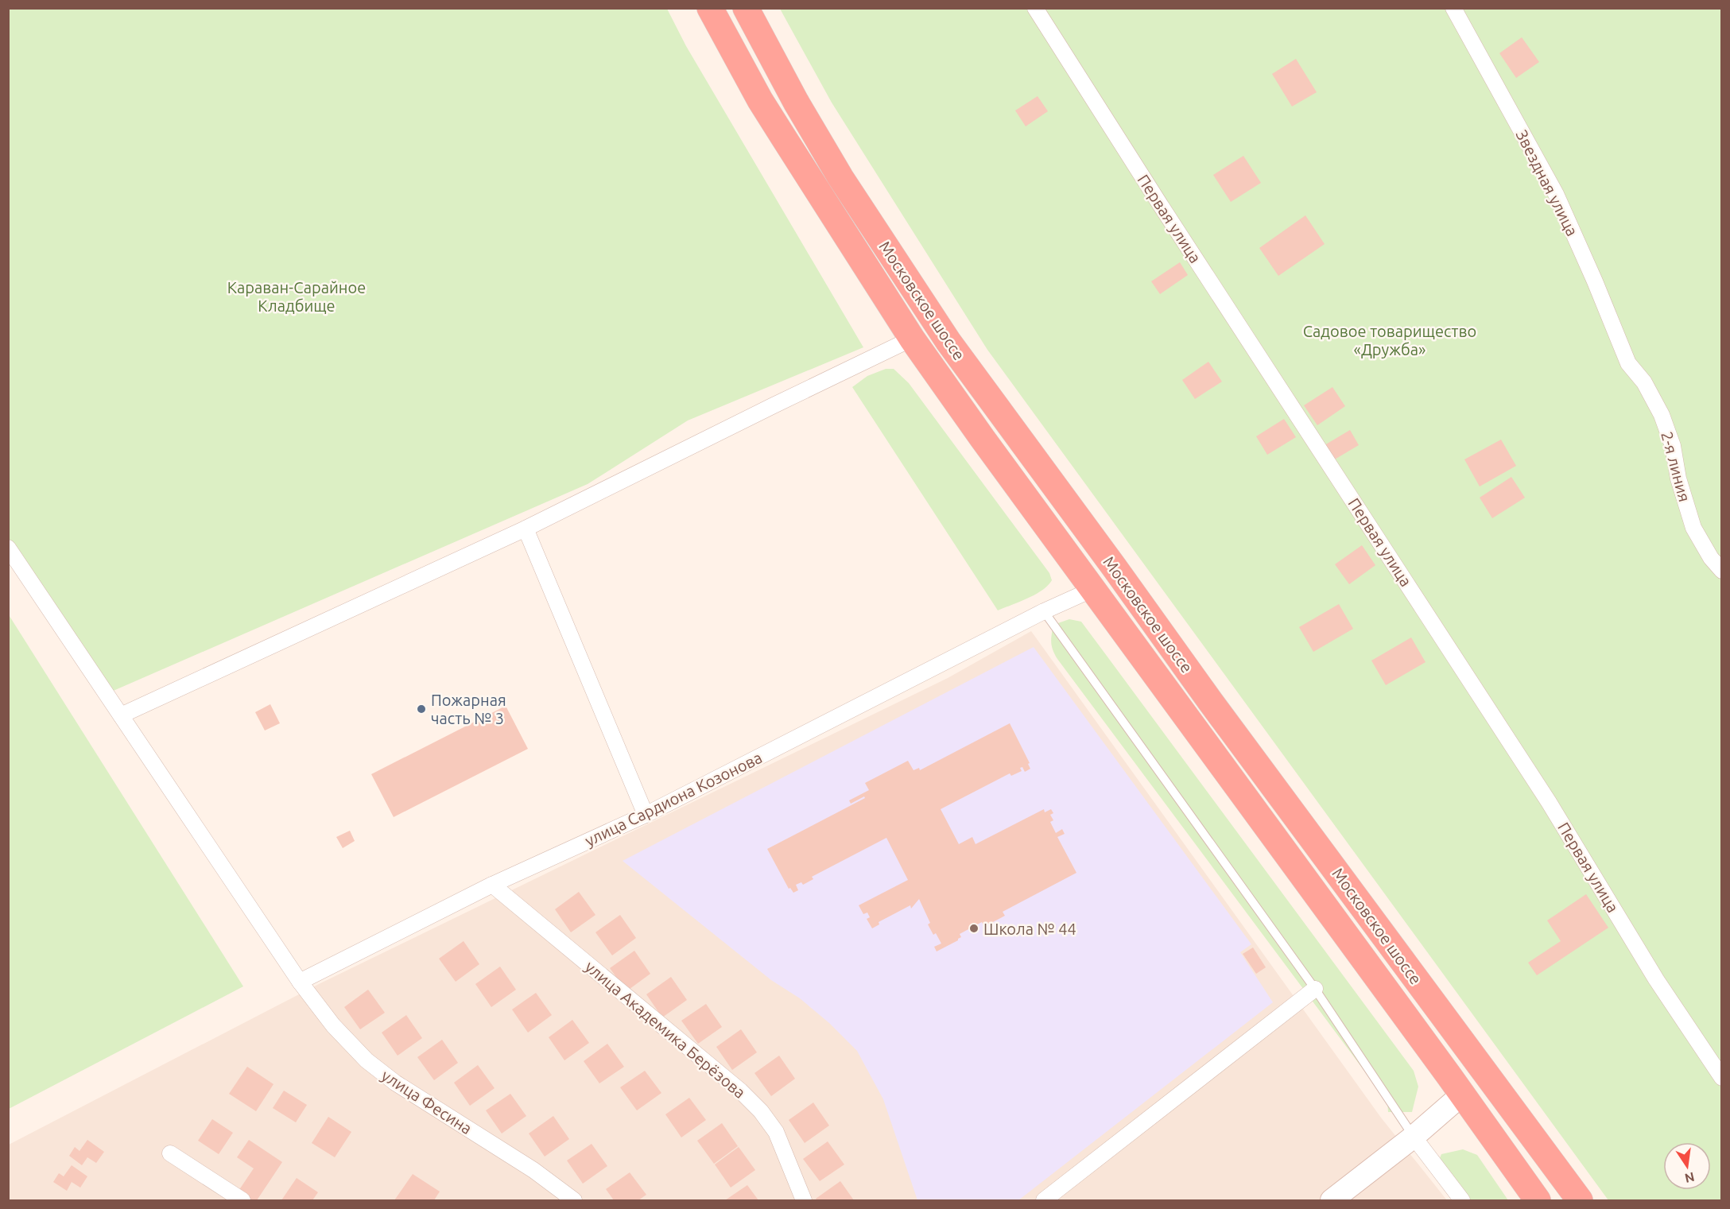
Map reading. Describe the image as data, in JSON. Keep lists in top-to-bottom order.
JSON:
{
  "streets": {
    "highway": ["Московское шоссе"],
    "street": [
      "Звездная улица",
      "Первая улица",
      "2-я линия",
      "улица Сардиона Козонова",
      "улица Академика Берёзова",
      "улица Фесина"
    ]
  },
  "crossings": [
    ["Звездная улица", "2-я линия"],
    ["Московское шоссе", "улица Сардиона Козонова"],
    ["улица Сардиона Козонова", "улица Академика Берёзова"],
    ["улица Сардиона Козонова", "улица Фесина"]
  ],
  "parks": ["Караван-Сарайное Кладбище", "Садовое товарищество «Дружба»"],
  "places": ["Пожарная часть № 3", "Школа № 44"],
  "north": "bottom"
}
